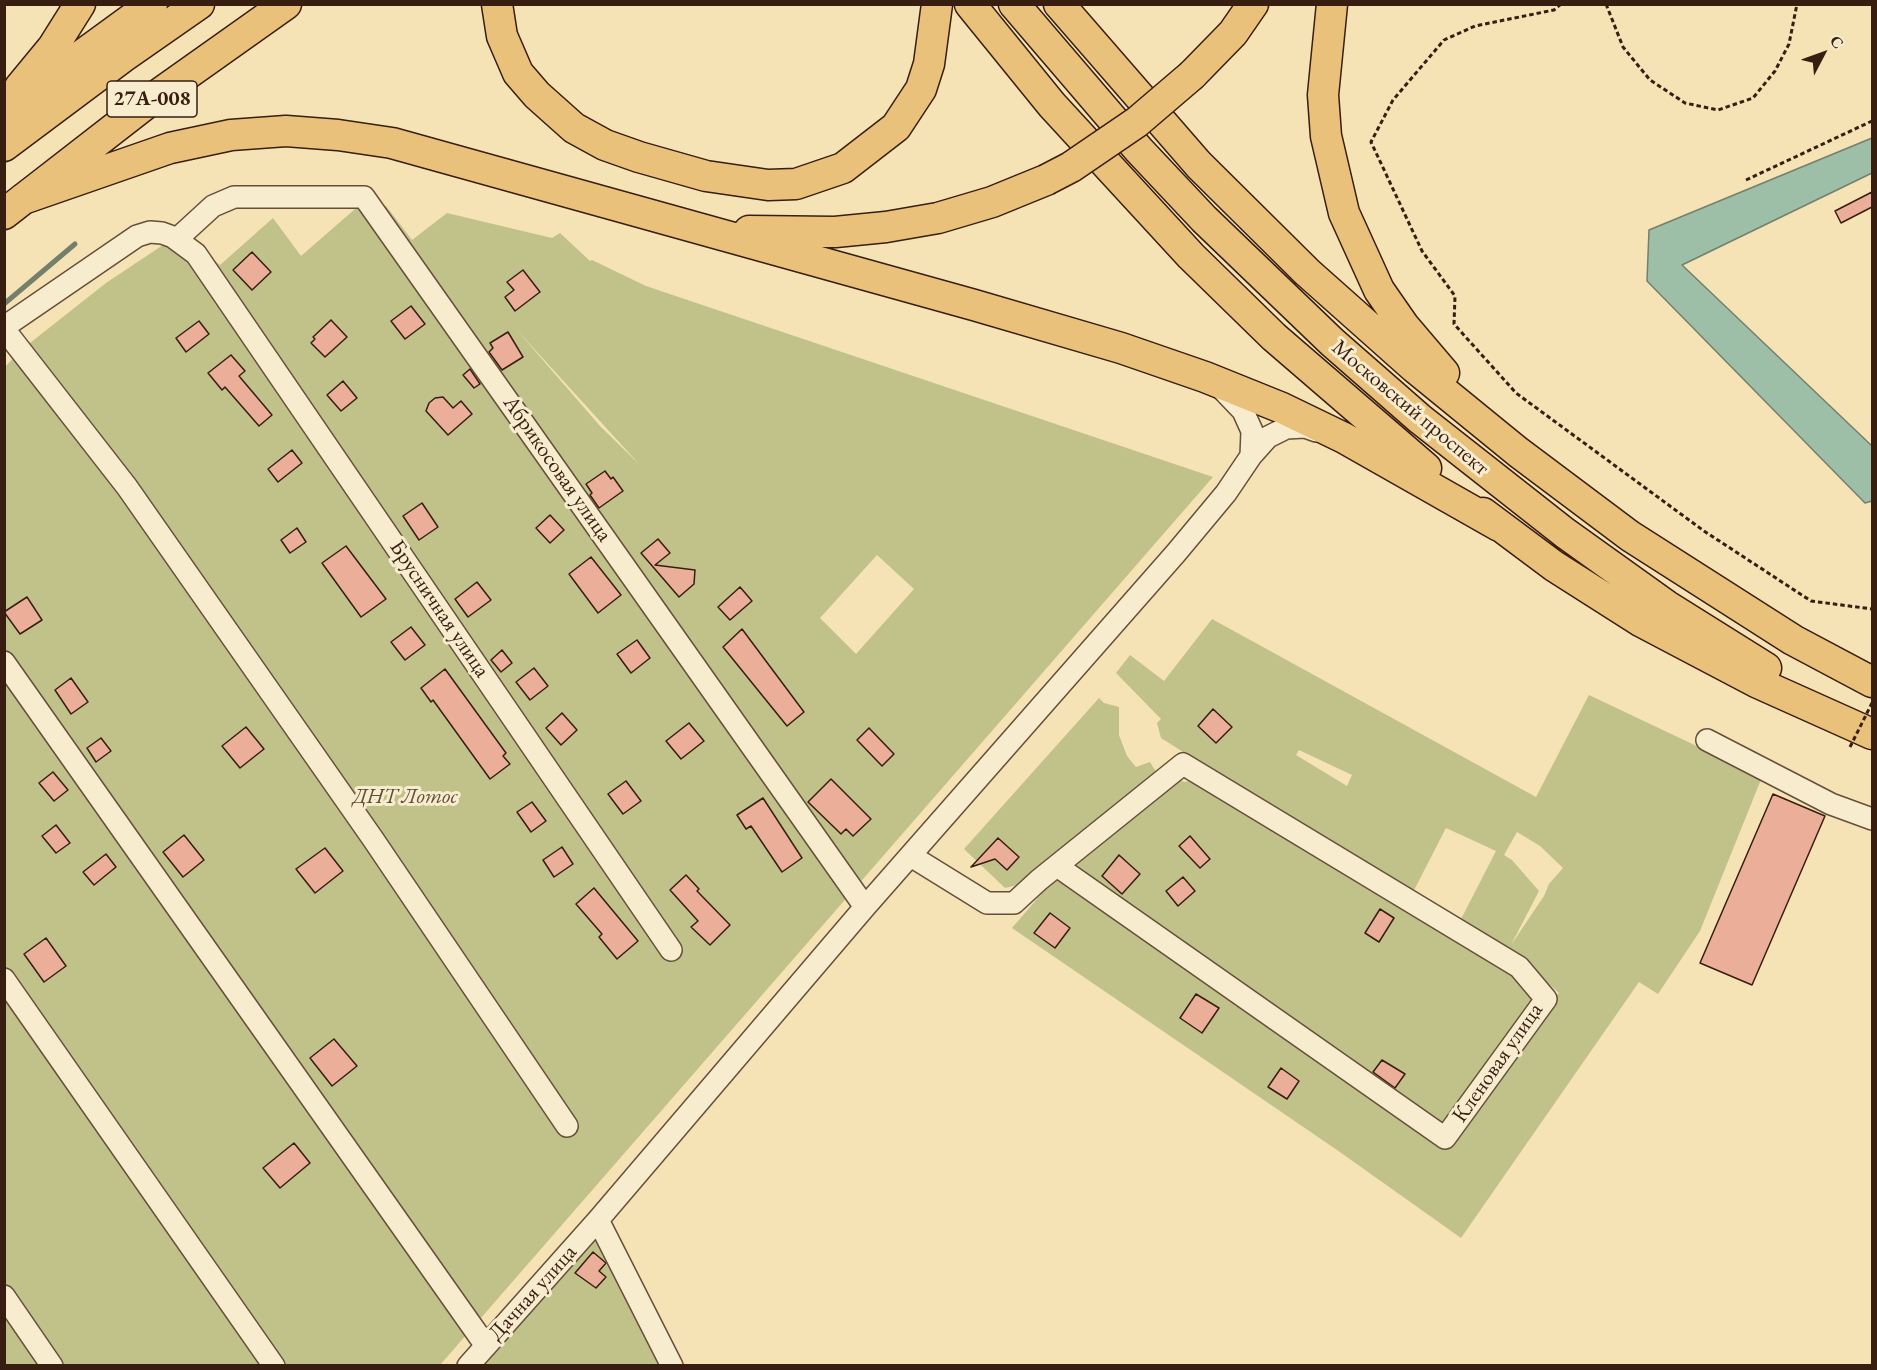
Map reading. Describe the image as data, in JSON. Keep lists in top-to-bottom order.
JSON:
{
  "streets": {
    "highway": ["27А-008", "Московский проспект"],
    "street": [
      "Абрикосовая улица",
      "Брусничная улица",
      "Кленовая улица",
      "Дачная улица"
    ]
  },
  "crossings": [
    ["Абрикосовая улица", "Брусничная улица"],
    ["Абрикосовая улица", "Дачная улица"],
    ["Кленовая улица", "Дачная улица"]
  ],
  "parks": ["ДНТ Лотос"],
  "north": "top right"
}
